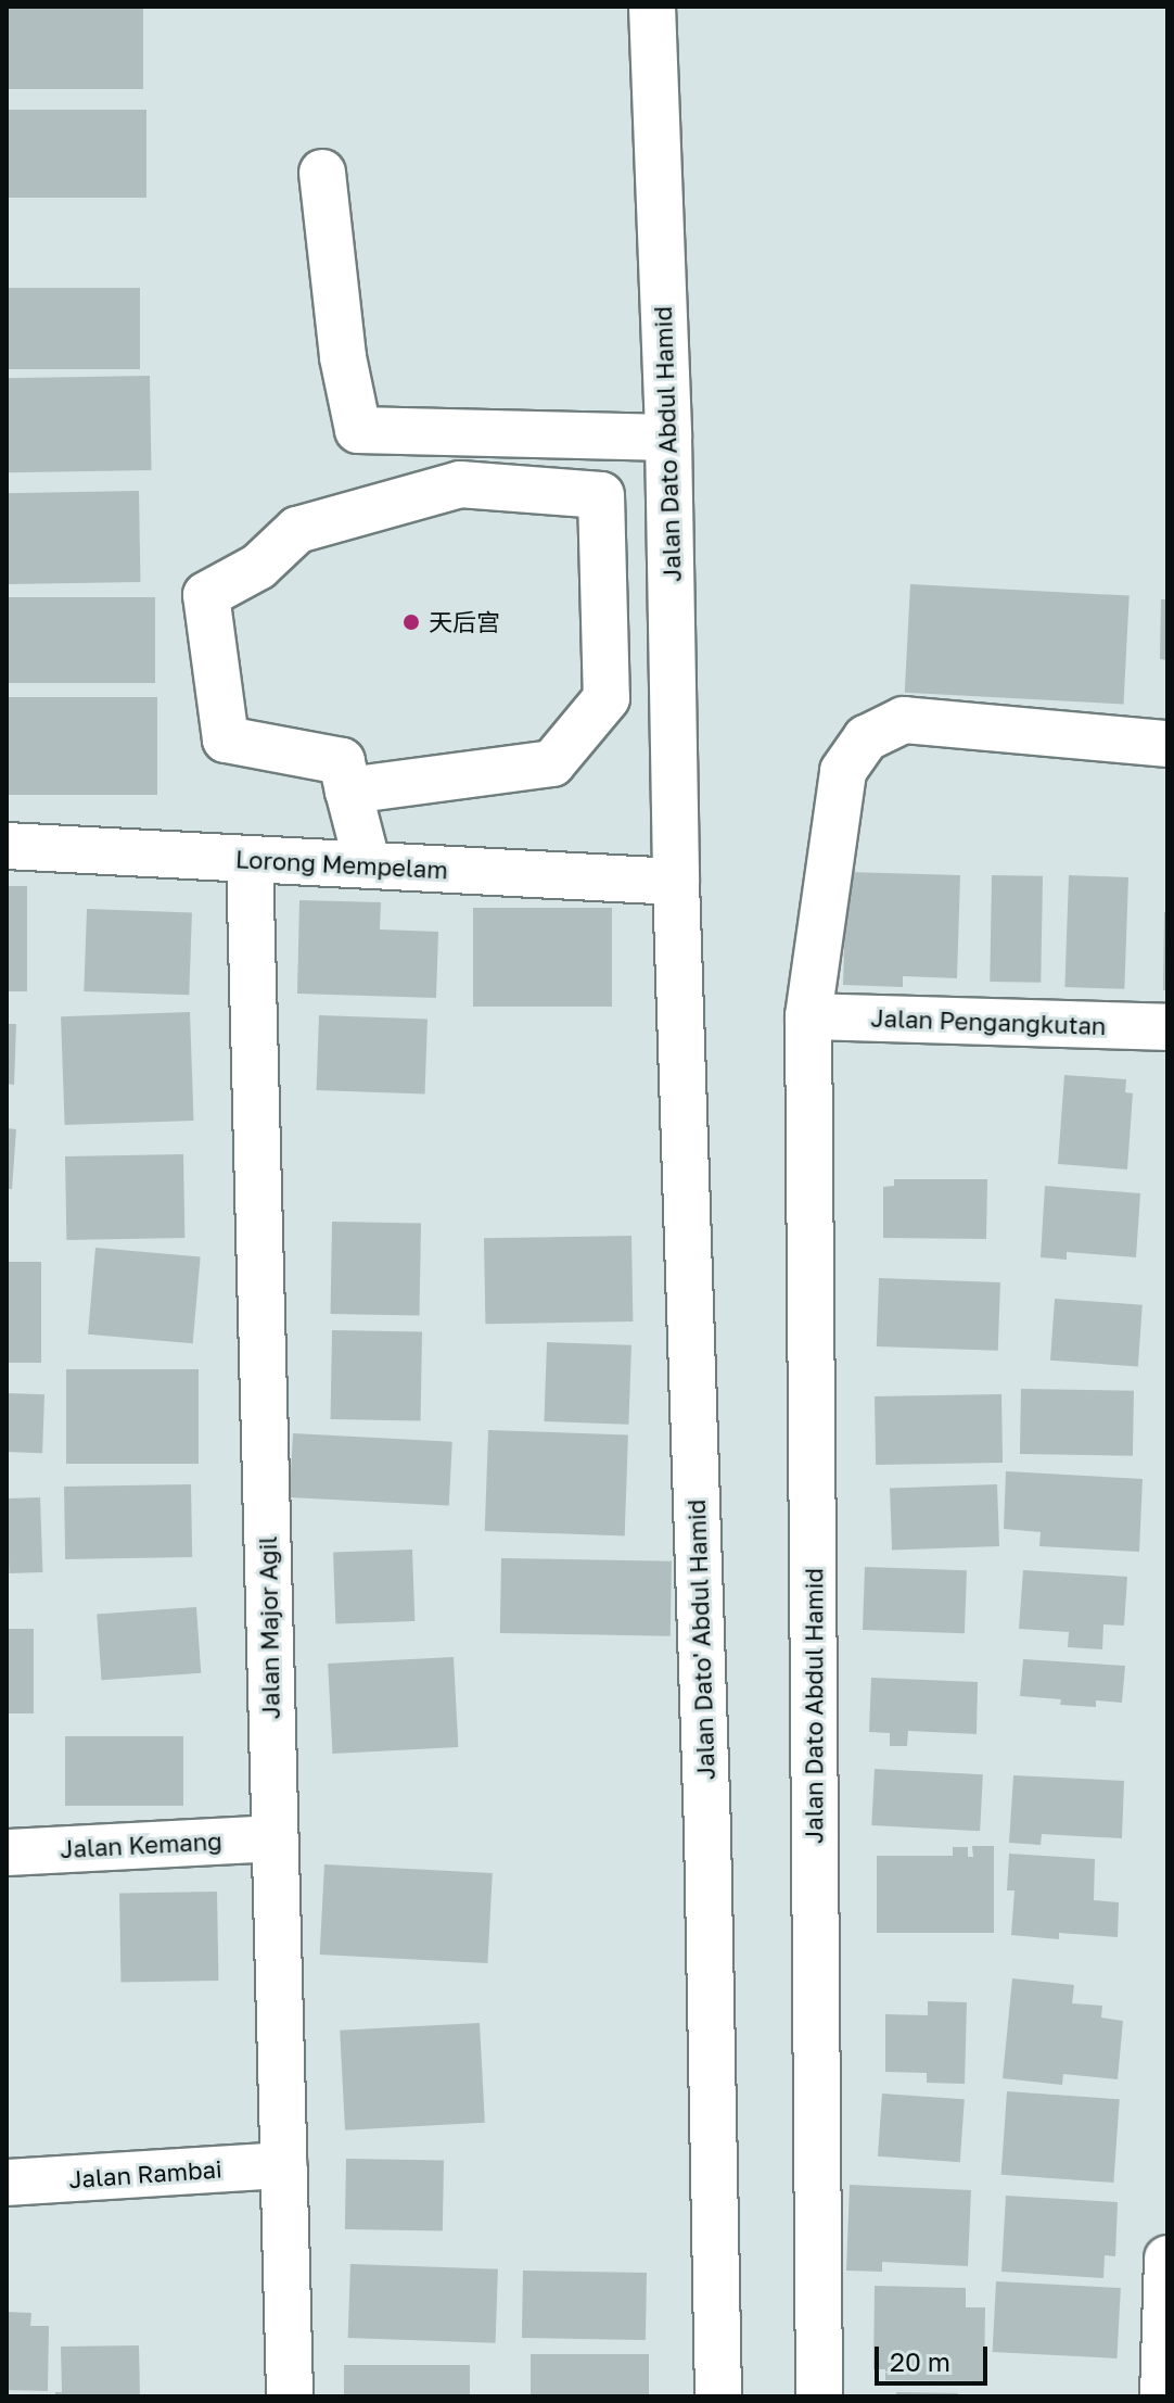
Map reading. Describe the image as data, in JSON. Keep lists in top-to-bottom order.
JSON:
{
  "streets": {
    "street": [
      "Jalan Dato Abdul Hamid",
      "Lorong Mempelam",
      "Jalan Pengangkutan",
      "Jalan Major Agil",
      "Jalan Dato' Abdul Hamid",
      "Jalan Kemang",
      "Jalan Rambai"
    ]
  },
  "crossings": [
    ["Jalan Dato Abdul Hamid", "Lorong Mempelam"],
    ["Jalan Dato Abdul Hamid", "Jalan Pengangkutan"],
    ["Jalan Dato Abdul Hamid", "Jalan Dato' Abdul Hamid"],
    ["Lorong Mempelam", "Jalan Major Agil"],
    ["Lorong Mempelam", "Jalan Dato' Abdul Hamid"],
    ["Jalan Major Agil", "Jalan Kemang"],
    ["Jalan Major Agil", "Jalan Rambai"]
  ],
  "places": ["天后宫"],
  "scale_bar": "20 m"
}
